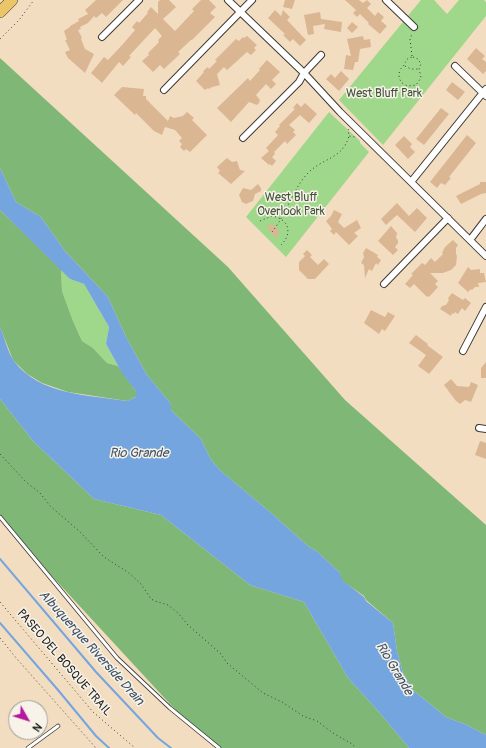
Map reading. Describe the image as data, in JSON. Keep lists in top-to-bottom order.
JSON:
{
  "streets": {
    "path": ["PASEO DEL BOSQUE TRAIL"]
  },
  "water": ["Rio Grande", "Albuquerque Riverside Drain"],
  "parks": ["West Bluff Park", "West Bluff Overlook Park"],
  "north": "bottom right"
}
